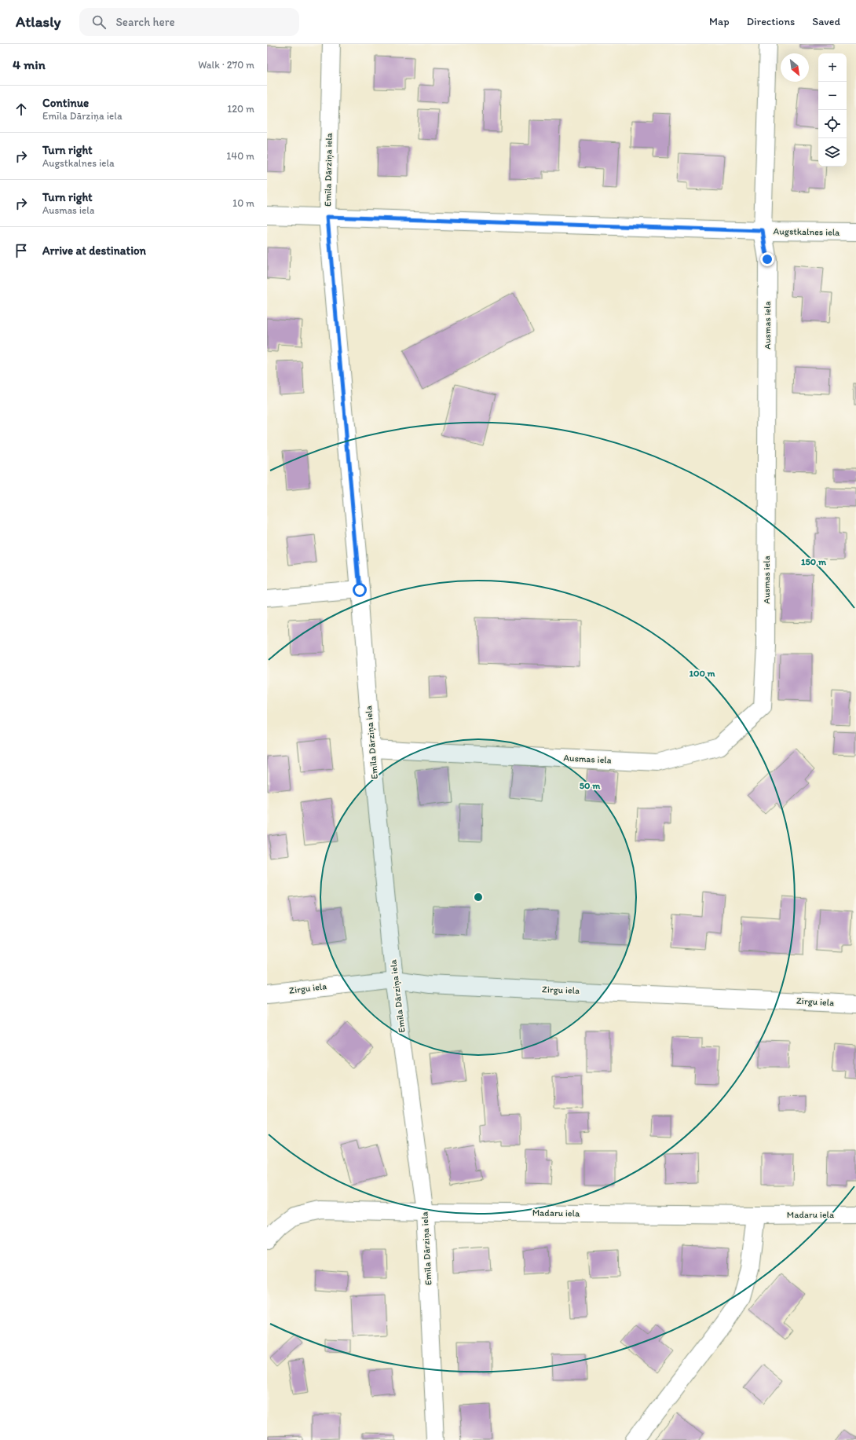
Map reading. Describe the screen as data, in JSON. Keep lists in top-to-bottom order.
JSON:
{
  "streets": {
    "street": [
      "Emīla Dārziņa iela",
      "Augstkalnes iela",
      "Ausmas iela",
      "Zirgu iela",
      "Madaru iela"
    ]
  },
  "crossings": [
    ["Emīla Dārziņa iela", "Augstkalnes iela"],
    ["Emīla Dārziņa iela", "Ausmas iela"],
    ["Emīla Dārziņa iela", "Zirgu iela"],
    ["Emīla Dārziņa iela", "Madaru iela"],
    ["Augstkalnes iela", "Ausmas iela"]
  ],
  "north": "bottom right",
  "page": {
    "header": "Atlasly",
    "search": "Search here",
    "nav": ["Map", "Directions", "Saved"],
    "heading": ["4 min", "Walk · 270 m"],
    "map_buttons": ["+", "−"],
    "list": [
      ["Continue", "Emīla Dārziņa iela", "120 m"],
      ["Turn right", "Augstkalnes iela", "140 m"],
      ["Turn right", "Ausmas iela", "10 m"],
      "Arrive at destination"
    ]
  },
  "rings": ["150 m", "100 m", "50 m"]
}
